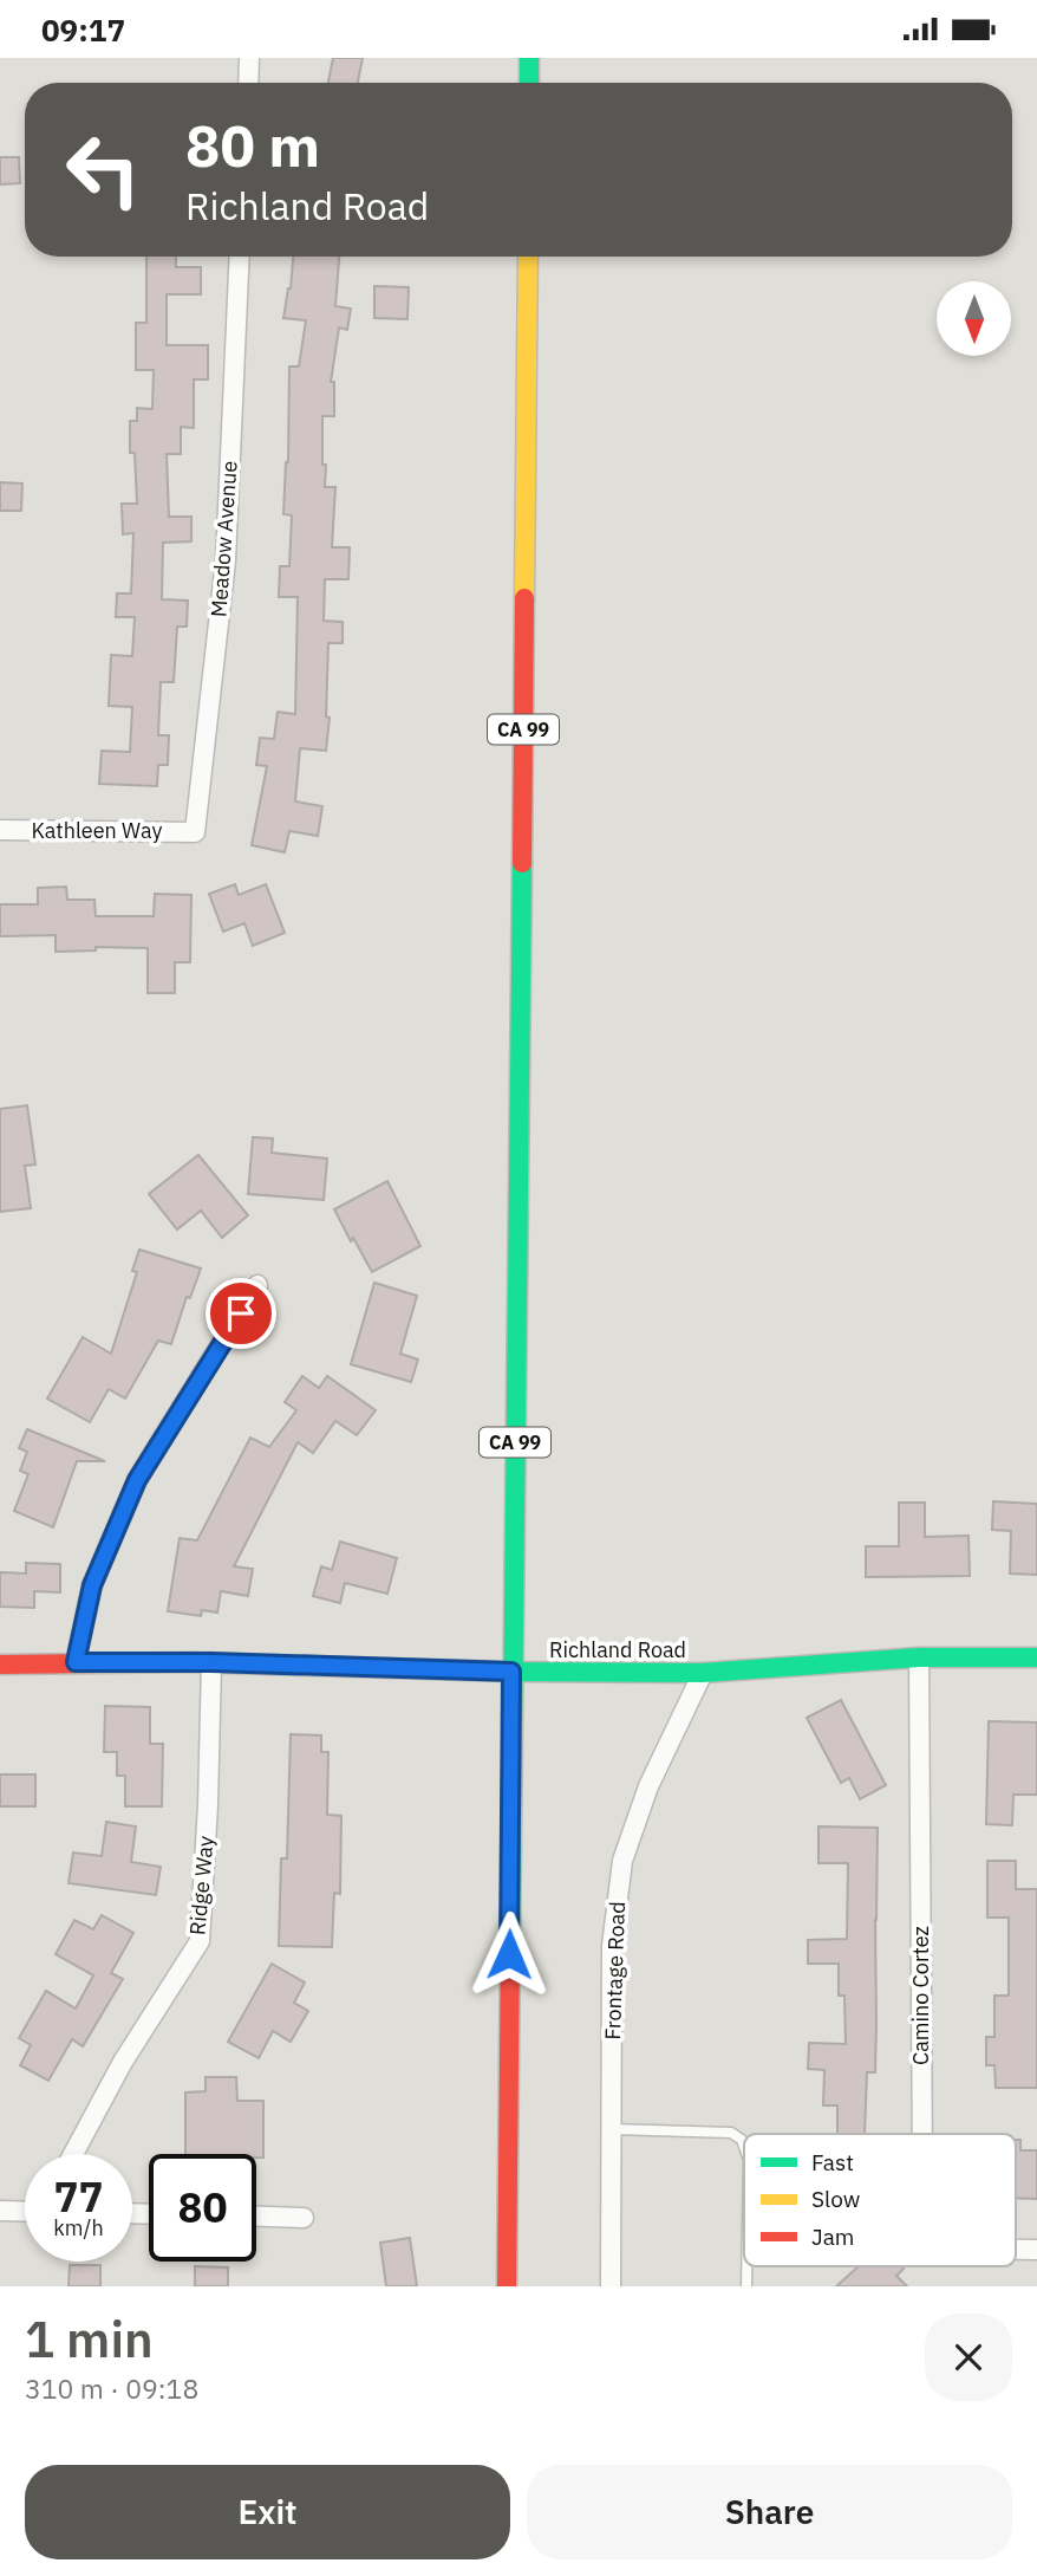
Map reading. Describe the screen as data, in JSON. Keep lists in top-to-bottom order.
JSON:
{
  "streets": {
    "main road": ["CA 99", "Richland Road"],
    "street": [
      "Meadow Avenue",
      "Kathleen Way",
      "Ridge Way",
      "Frontage Road",
      "Camino Cortez"
    ]
  },
  "crossings": [
    ["Meadow Avenue", "Kathleen Way"],
    ["CA 99", "Richland Road"],
    ["Richland Road", "Ridge Way"],
    ["Richland Road", "Frontage Road"],
    ["Richland Road", "Camino Cortez"]
  ],
  "legend": ["Fast", "Slow", "Jam"],
  "north": "bottom",
  "page": {
    "status": "09:17",
    "turn": ["80 m", "Richland Road"],
    "speed": "77 km/h",
    "limit": "80",
    "heading": ["1 min", "310 m · 09:18"],
    "buttons": ["Exit", "Share"]
  }
}
